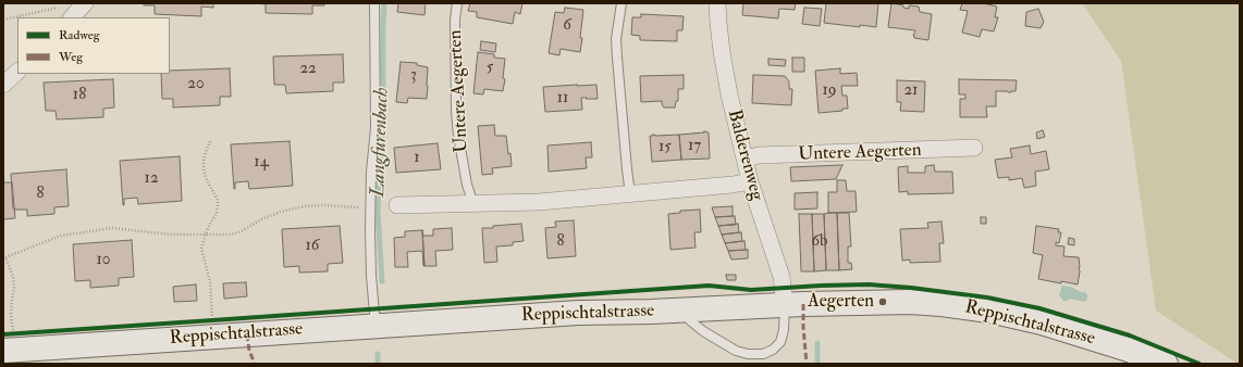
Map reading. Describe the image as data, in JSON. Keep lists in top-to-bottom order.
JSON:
{
  "streets": {
    "main road": ["Reppischtalstrasse"],
    "street": ["Untere Aegerten", "Balderenweg"]
  },
  "crossings": [
    ["Untere Aegerten", "Balderenweg"],
    ["Balderenweg", "Reppischtalstrasse"]
  ],
  "water": ["Langfurenbach"],
  "places": ["Aegerten"],
  "house_numbers": [
    "6",
    "5",
    "22",
    "3",
    "20",
    "19",
    "21",
    "18",
    "11",
    "17",
    "15",
    "1",
    "14",
    "12",
    "8",
    "8",
    "6b",
    "16",
    "10"
  ],
  "legend": ["Radweg", "Weg"]
}
